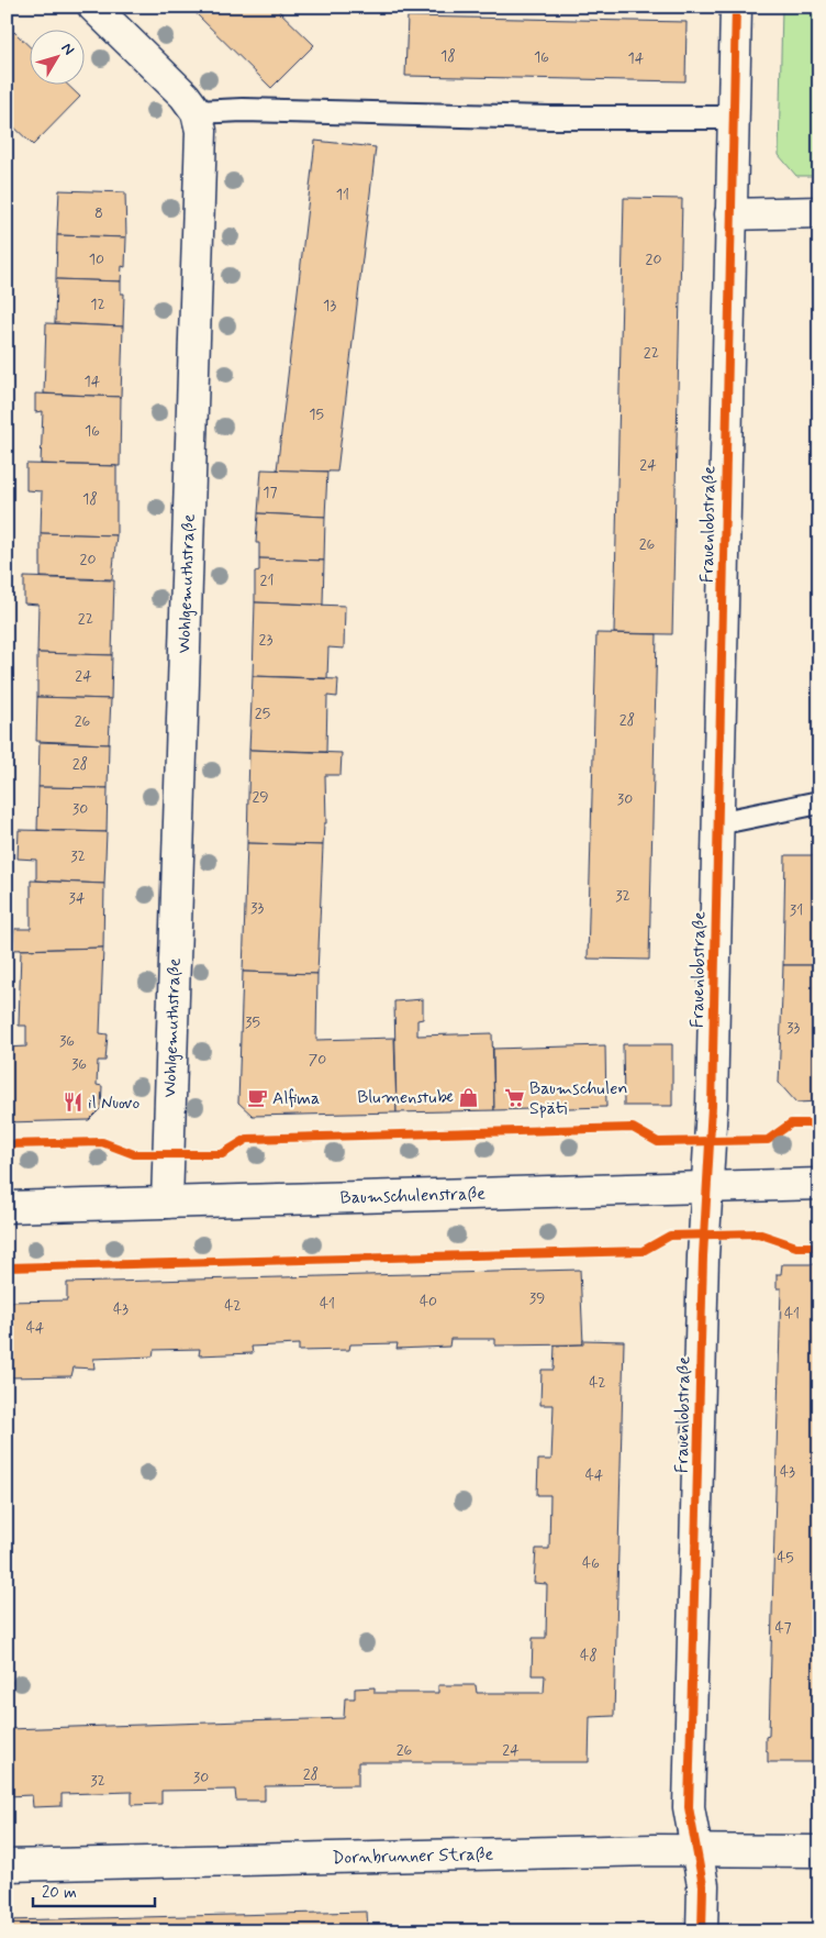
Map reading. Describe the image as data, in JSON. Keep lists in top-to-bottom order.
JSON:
{
  "streets": {
    "street": [
      "Frauenlobstraße",
      "Wohlgemuthstraße",
      "Baumschulenstraße",
      "Dornbrunner Straße"
    ]
  },
  "crossings": [
    ["Frauenlobstraße", "Baumschulenstraße"],
    ["Frauenlobstraße", "Dornbrunner Straße"],
    ["Wohlgemuthstraße", "Baumschulenstraße"]
  ],
  "places": {
    "shop": ["Blumenstube"],
    "cafe": ["Alfima"],
    "supermarket": ["Baumschulen Späti"],
    "restaurant": ["il Nuovo"]
  },
  "house_numbers": [
    "18",
    "16",
    "14",
    "11",
    "8",
    "10",
    "20",
    "12",
    "13",
    "22",
    "14",
    "15",
    "16",
    "24",
    "17",
    "18",
    "26",
    "20",
    "21",
    "22",
    "23",
    "24",
    "25",
    "28",
    "26",
    "28",
    "29",
    "30",
    "30",
    "32",
    "32",
    "34",
    "33",
    "31",
    "35",
    "33",
    "36",
    "70",
    "36",
    "39",
    "40",
    "41",
    "42",
    "43",
    "41",
    "44",
    "42",
    "43",
    "44",
    "45",
    "46",
    "47",
    "48",
    "26",
    "24",
    "28",
    "30",
    "32"
  ],
  "scale_bar": "20 m",
  "north": "top right"
}
